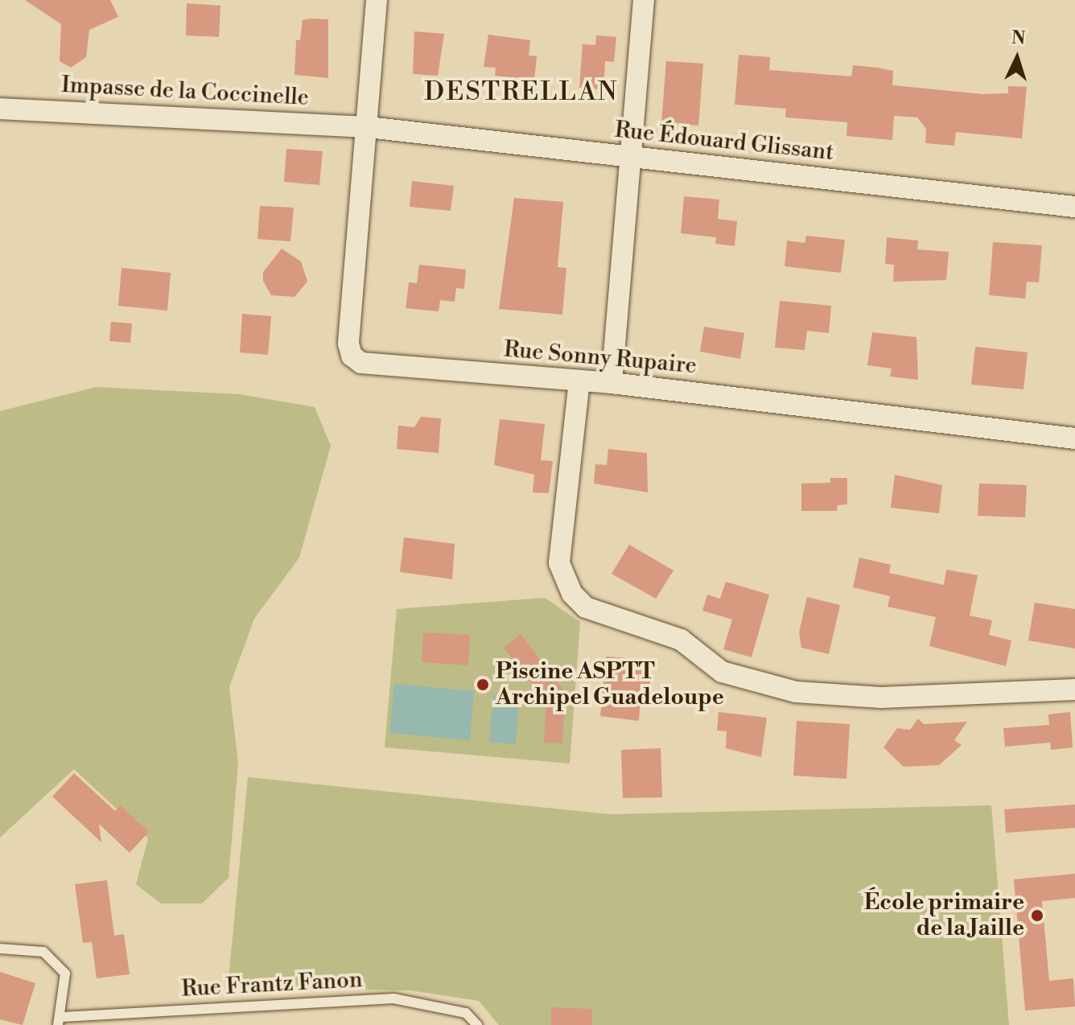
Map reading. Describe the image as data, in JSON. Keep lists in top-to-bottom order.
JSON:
{
  "streets": {
    "street": ["Impasse de la Coccinelle", "Rue Édouard Glissant", "Rue Sonny Rupaire"],
    "lane": ["Rue Frantz Fanon"]
  },
  "crossings": [
    ["Impasse de la Coccinelle", "Rue Édouard Glissant"],
    ["Impasse de la Coccinelle", "Rue Sonny Rupaire"],
    ["Rue Édouard Glissant", "Rue Sonny Rupaire"]
  ],
  "districts": ["DESTRELLAN"],
  "places": ["Piscine ASPTT Archipel Guadeloupe", "École primaire de la Jaille"],
  "north": "top"
}
